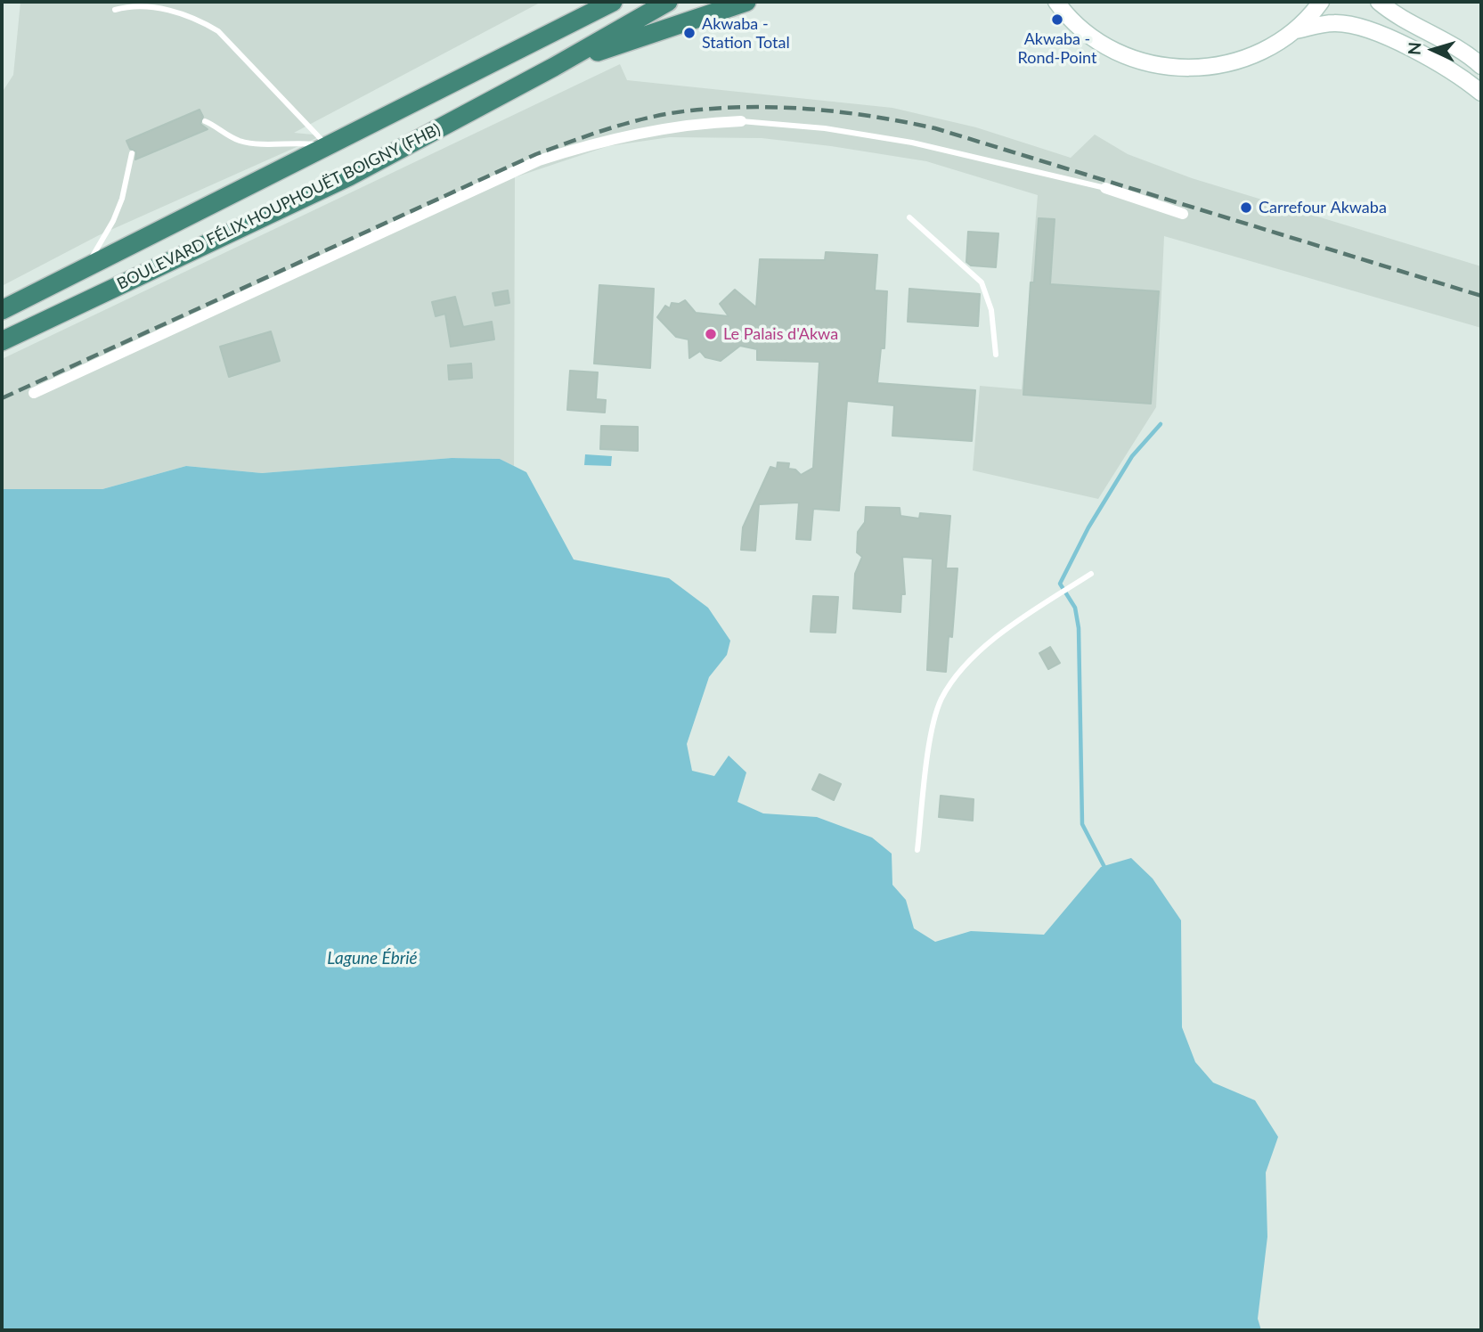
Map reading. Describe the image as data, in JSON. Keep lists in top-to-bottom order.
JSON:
{
  "streets": {
    "highway": ["BOULEVARD FÉLIX HOUPHOUËT BOIGNY (FHB)"]
  },
  "water": ["Lagune Ébrié"],
  "places": [
    "Akwaba - Rond-Point",
    "Akwaba - Station Total",
    "Carrefour Akwaba",
    "Le Palais d'Akwa"
  ],
  "north": "left"
}
